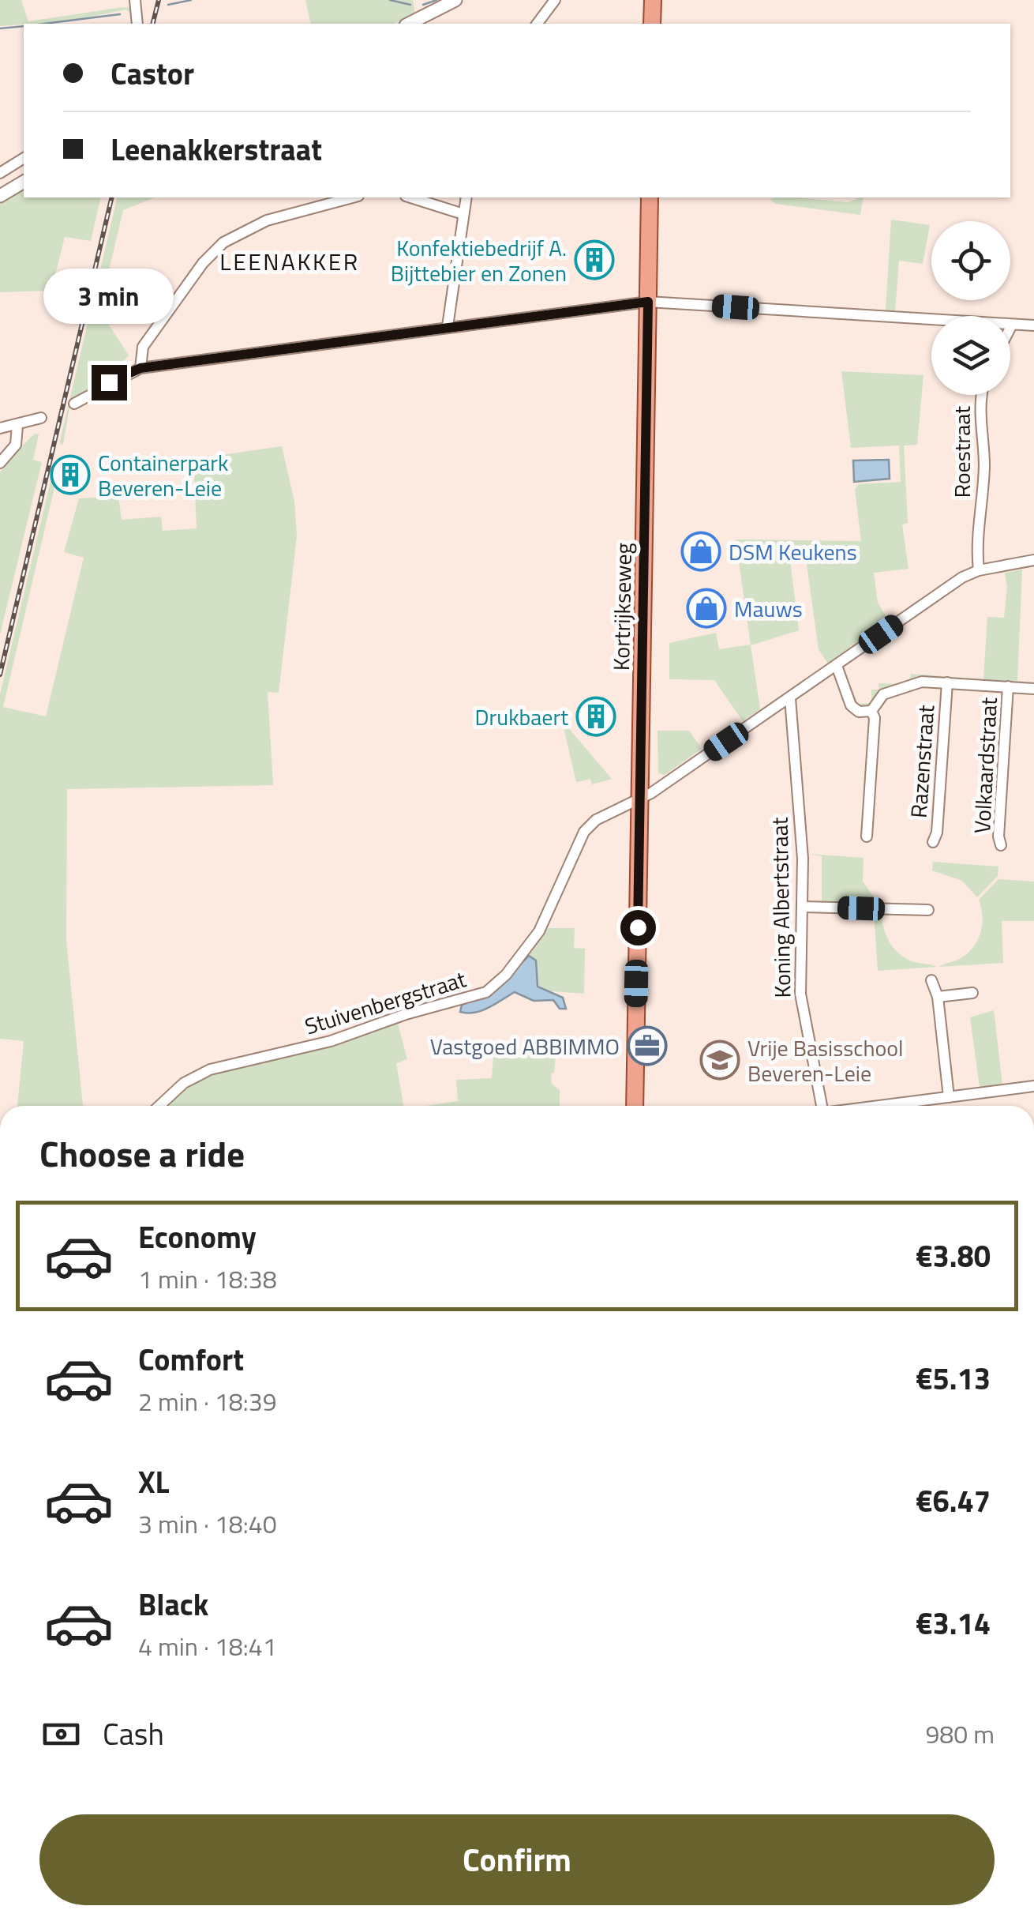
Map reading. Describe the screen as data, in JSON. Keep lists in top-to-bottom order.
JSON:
{
  "streets": {
    "main road": ["Kortrijkseweg"],
    "street": [
      "Roestraat",
      "Razenstraat",
      "Volkaardstraat",
      "Koning Albertstraat",
      "Stuivenbergstraat"
    ]
  },
  "crossings": [
    ["Roestraat", "Stuivenbergstraat"],
    ["Kortrijkseweg", "Stuivenbergstraat"],
    ["Koning Albertstraat", "Stuivenbergstraat"]
  ],
  "districts": ["LEENAKKER"],
  "places": {
    "building": ["Konfektiebedrijf A. Bijttebier en Zonen", "Containerpark Beveren-Leie", "Drukbaert"],
    "shop": ["DSM Keukens", "Mauws"],
    "office": ["Vastgoed ABBIMMO"],
    "school or university": ["Vrije Basisschool Beveren-Leie"]
  },
  "page": {
    "banner": ["Castor", "Leenakkerstraat"],
    "bubble": "3 min",
    "heading": "Choose a ride",
    "list": [
      {
        "name": "Economy",
        "note": "1 min · 18:38",
        "value": "€3.80"
      },
      {
        "name": "Comfort",
        "note": "2 min · 18:39",
        "value": "€5.13"
      },
      {
        "name": "XL",
        "note": "3 min · 18:40",
        "value": "€6.47"
      },
      {
        "name": "Black",
        "note": "4 min · 18:41",
        "value": "€3.14"
      }
    ],
    "pay": ["Cash", "980 m"],
    "buttons": "Confirm"
  }
}
